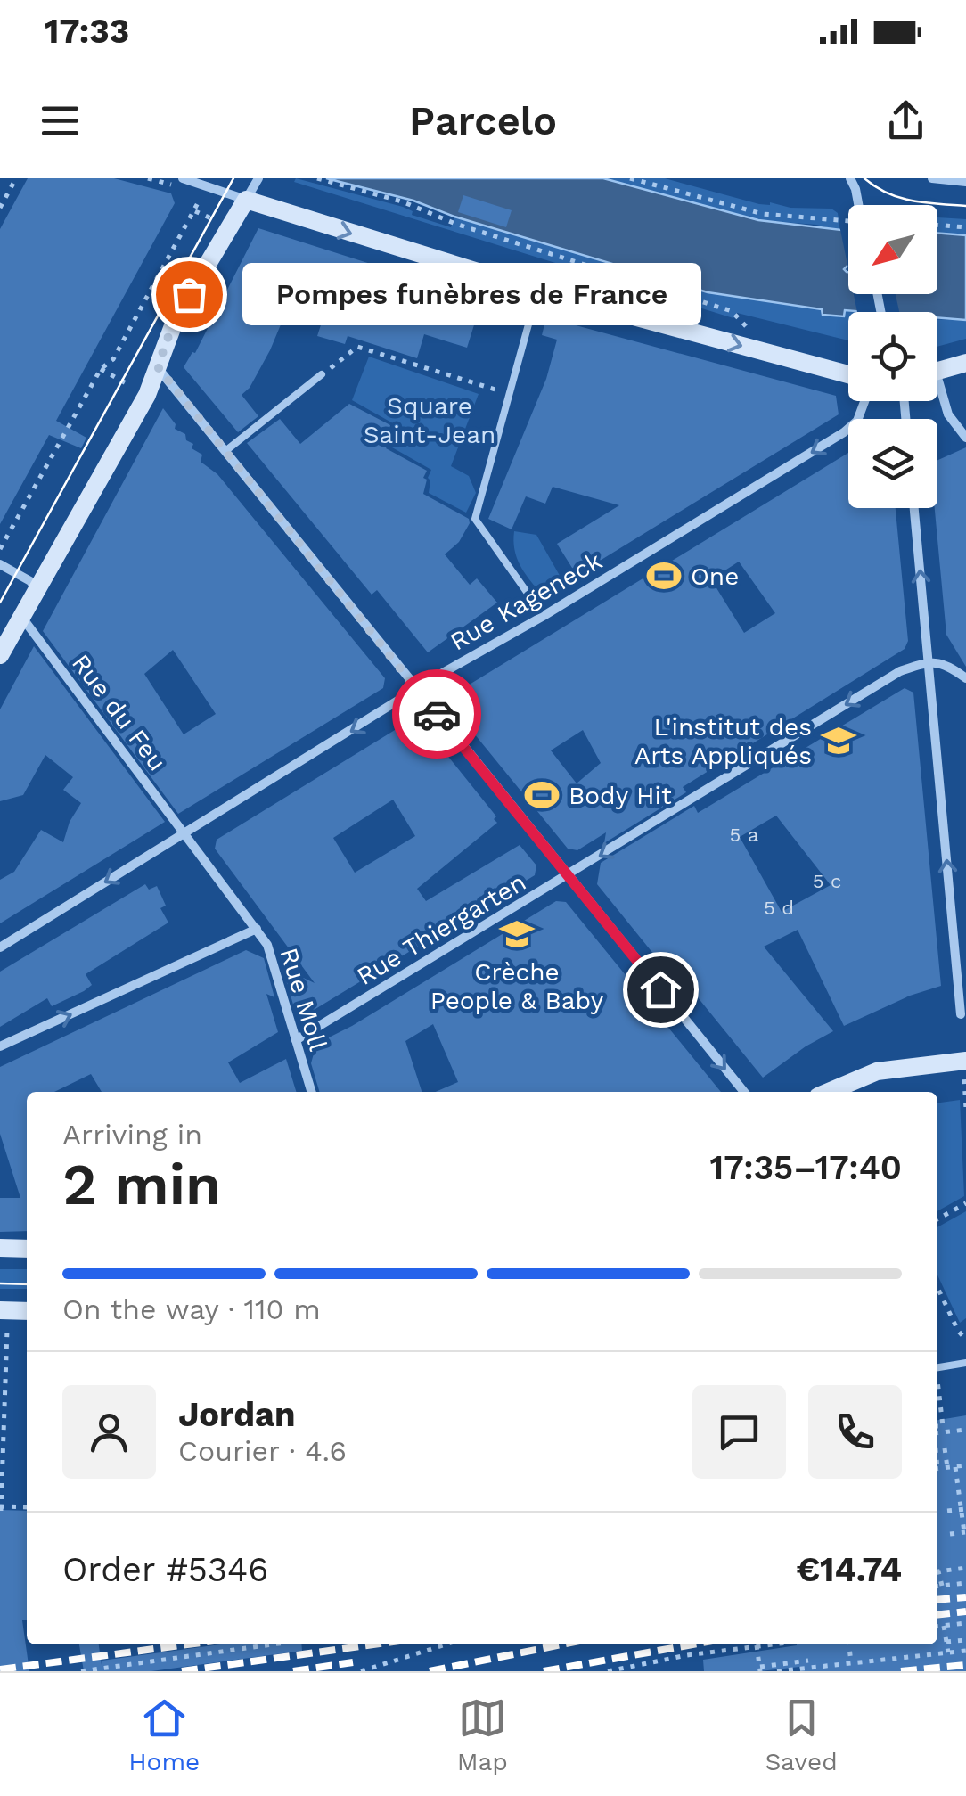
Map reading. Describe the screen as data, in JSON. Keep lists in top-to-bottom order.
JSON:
{
  "streets": {
    "street": [
      "Rue Kageneck",
      "Rue du Feu",
      "Rue Thiergarten",
      "Rue Moll"
    ]
  },
  "crossings": [
    ["Rue Kageneck", "Rue du Feu"],
    ["Rue Kageneck", "Rue Moll"],
    ["Rue du Feu", "Rue Moll"],
    ["Rue Thiergarten", "Rue Moll"]
  ],
  "one_way": ["Rue Kageneck", "Rue Thiergarten"],
  "parks": ["Square Saint-Jean"],
  "places": {
    "other": ["Pompes funèbres de France"],
    "sports": ["One", "Body Hit"],
    "school or university": ["L'institut des Arts Appliqués", "Crèche People & Baby"]
  },
  "house_numbers": ["5 a", "5 c", "5 d"],
  "north": "bottom left",
  "page": {
    "status": "17:33",
    "header": "Parcelo",
    "bubble": "Pompes funèbres de France",
    "heading": ["2 min", "Arriving in", "17:35–17:40"],
    "panel": [
      "Jordan",
      "Courier · 4.6",
      "Order #5346",
      "€14.74"
    ],
    "bar": "On the way · 110 m",
    "tabs": ["Home", "Map", "Saved"]
  }
}
